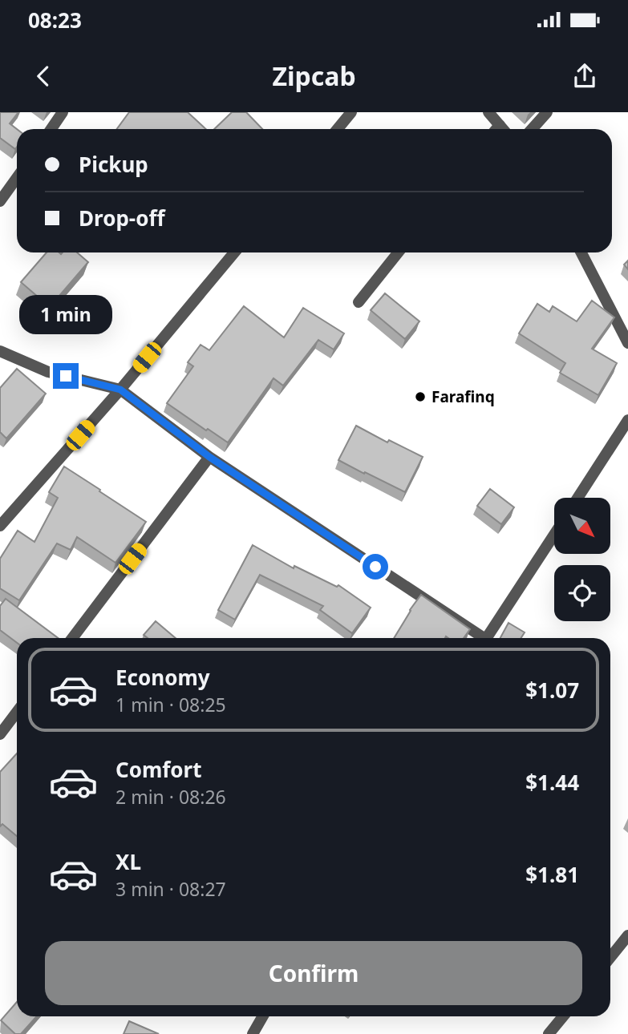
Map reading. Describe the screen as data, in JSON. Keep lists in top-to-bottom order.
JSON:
{
  "places": ["Farafinq"],
  "north": "bottom right",
  "page": {
    "status": "08:23",
    "header": "Zipcab",
    "banner": ["Pickup", "Drop-off"],
    "bubble": "1 min",
    "list": [
      {
        "name": "Economy",
        "note": "1 min · 08:25",
        "value": "$1.07"
      },
      {
        "name": "Comfort",
        "note": "2 min · 08:26",
        "value": "$1.44"
      },
      {
        "name": "XL",
        "note": "3 min · 08:27",
        "value": "$1.81"
      }
    ],
    "buttons": "Confirm"
  }
}
